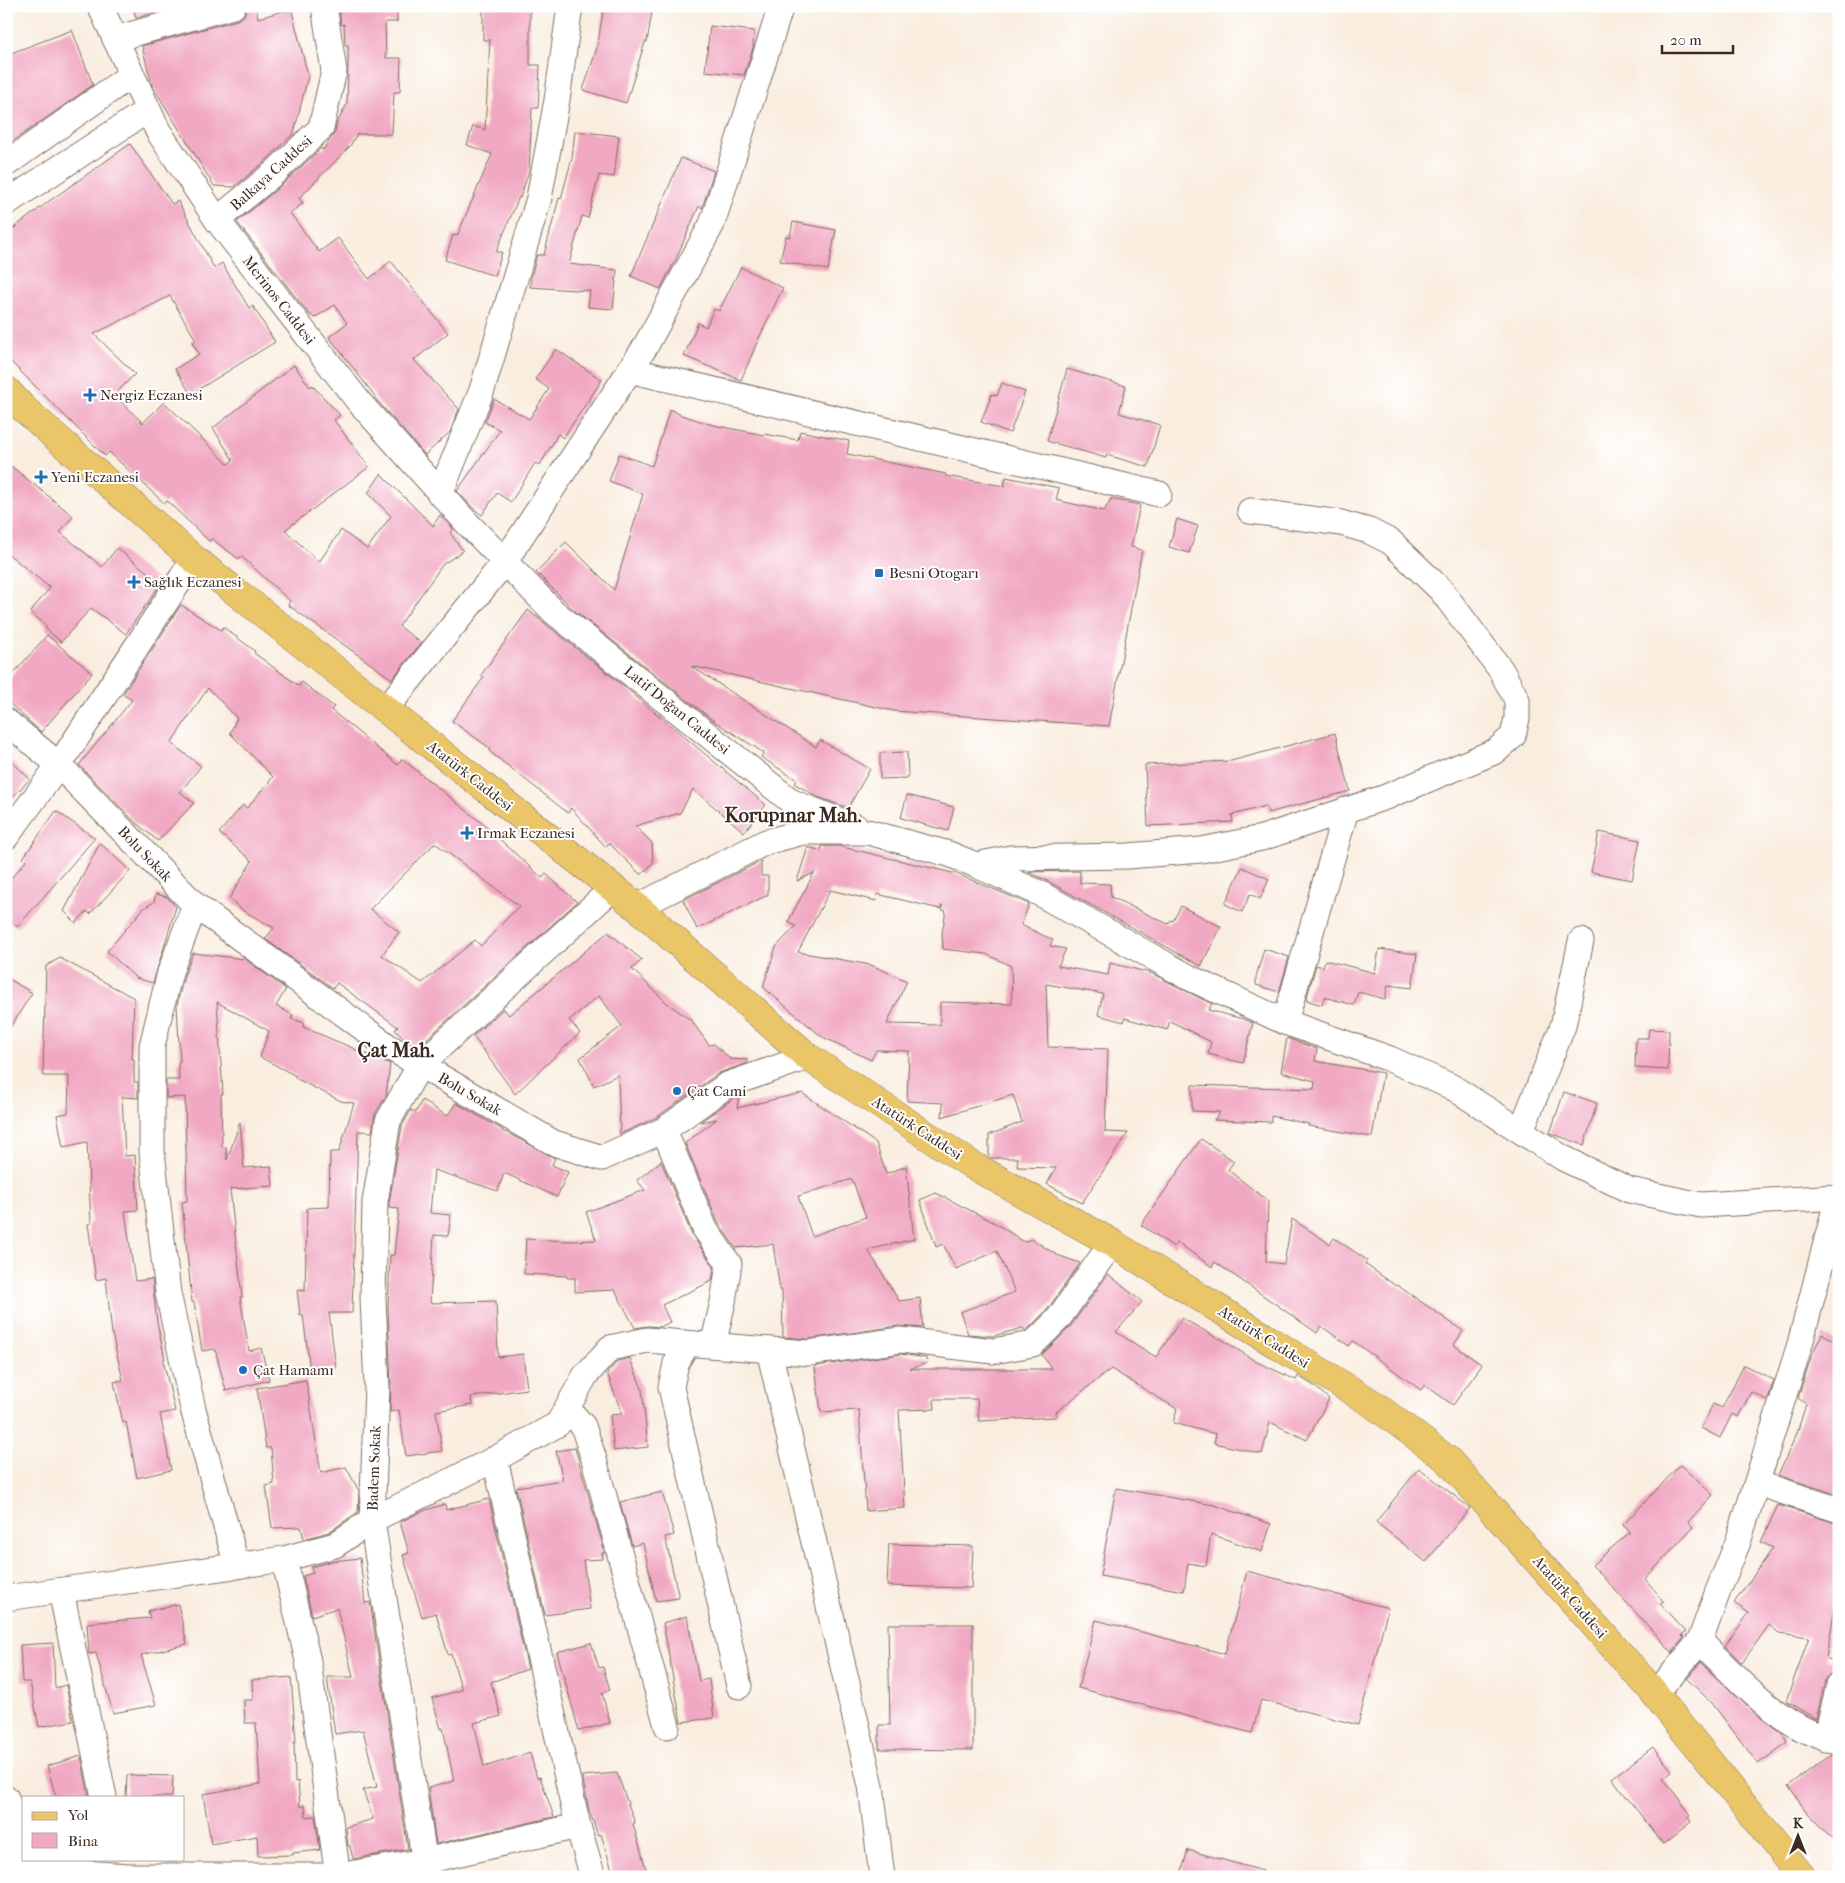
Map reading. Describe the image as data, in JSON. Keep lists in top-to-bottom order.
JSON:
{
  "streets": {
    "main road": ["Atatürk Caddesi"],
    "street": [
      "Balkaya Caddesi",
      "Merinos Caddesi",
      "Latif Doğan Caddesi",
      "Bolu Sokak",
      "Badem Sokak"
    ]
  },
  "crossings": [
    ["Balkaya Caddesi", "Merinos Caddesi"],
    ["Merinos Caddesi", "Latif Doğan Caddesi"],
    ["Atatürk Caddesi", "Bolu Sokak"],
    ["Atatürk Caddesi", "Badem Sokak"],
    ["Bolu Sokak", "Badem Sokak"]
  ],
  "districts": ["Korupınar Mah.", "Çat Mah."],
  "places": {
    "health": [
      "Nergiz Eczanesi",
      "Yeni Eczanesi",
      "Sağlık Eczanesi",
      "Irmak Eczanesi"
    ],
    "transit": ["Besni Otogarı"],
    "other": ["Çat Cami", "Çat Hamamı"]
  },
  "legend": ["Yol", "Bina"],
  "scale_bar": "20 m",
  "north": "top"
}
